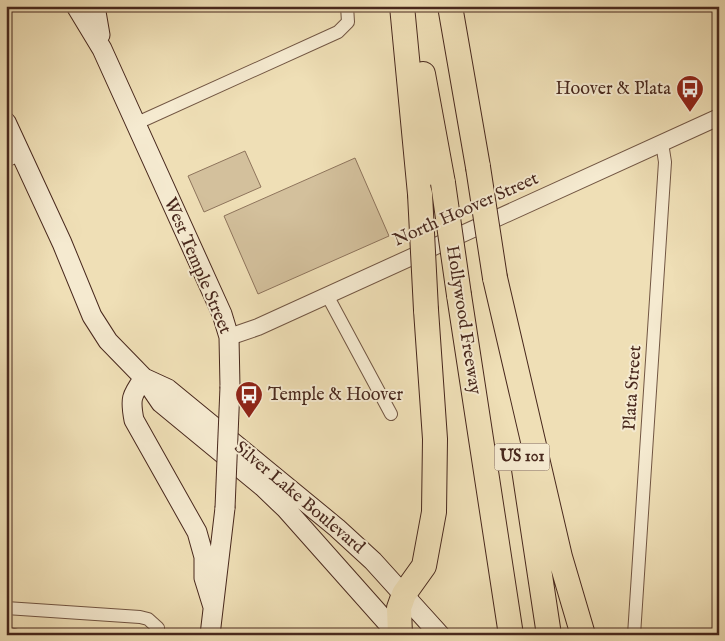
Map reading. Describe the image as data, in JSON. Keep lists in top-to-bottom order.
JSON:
{
  "streets": {
    "highway": ["Hollywood Freeway", "US 101"],
    "main road": ["West Temple Street", "Silver Lake Boulevard"],
    "street": ["North Hoover Street", "Plata Street"]
  },
  "crossings": [
    ["North Hoover Street", "West Temple Street"],
    ["North Hoover Street", "Plata Street"]
  ],
  "places": {
    "bus stop": ["Hoover & Plata", "Temple & Hoover"]
  }
}
